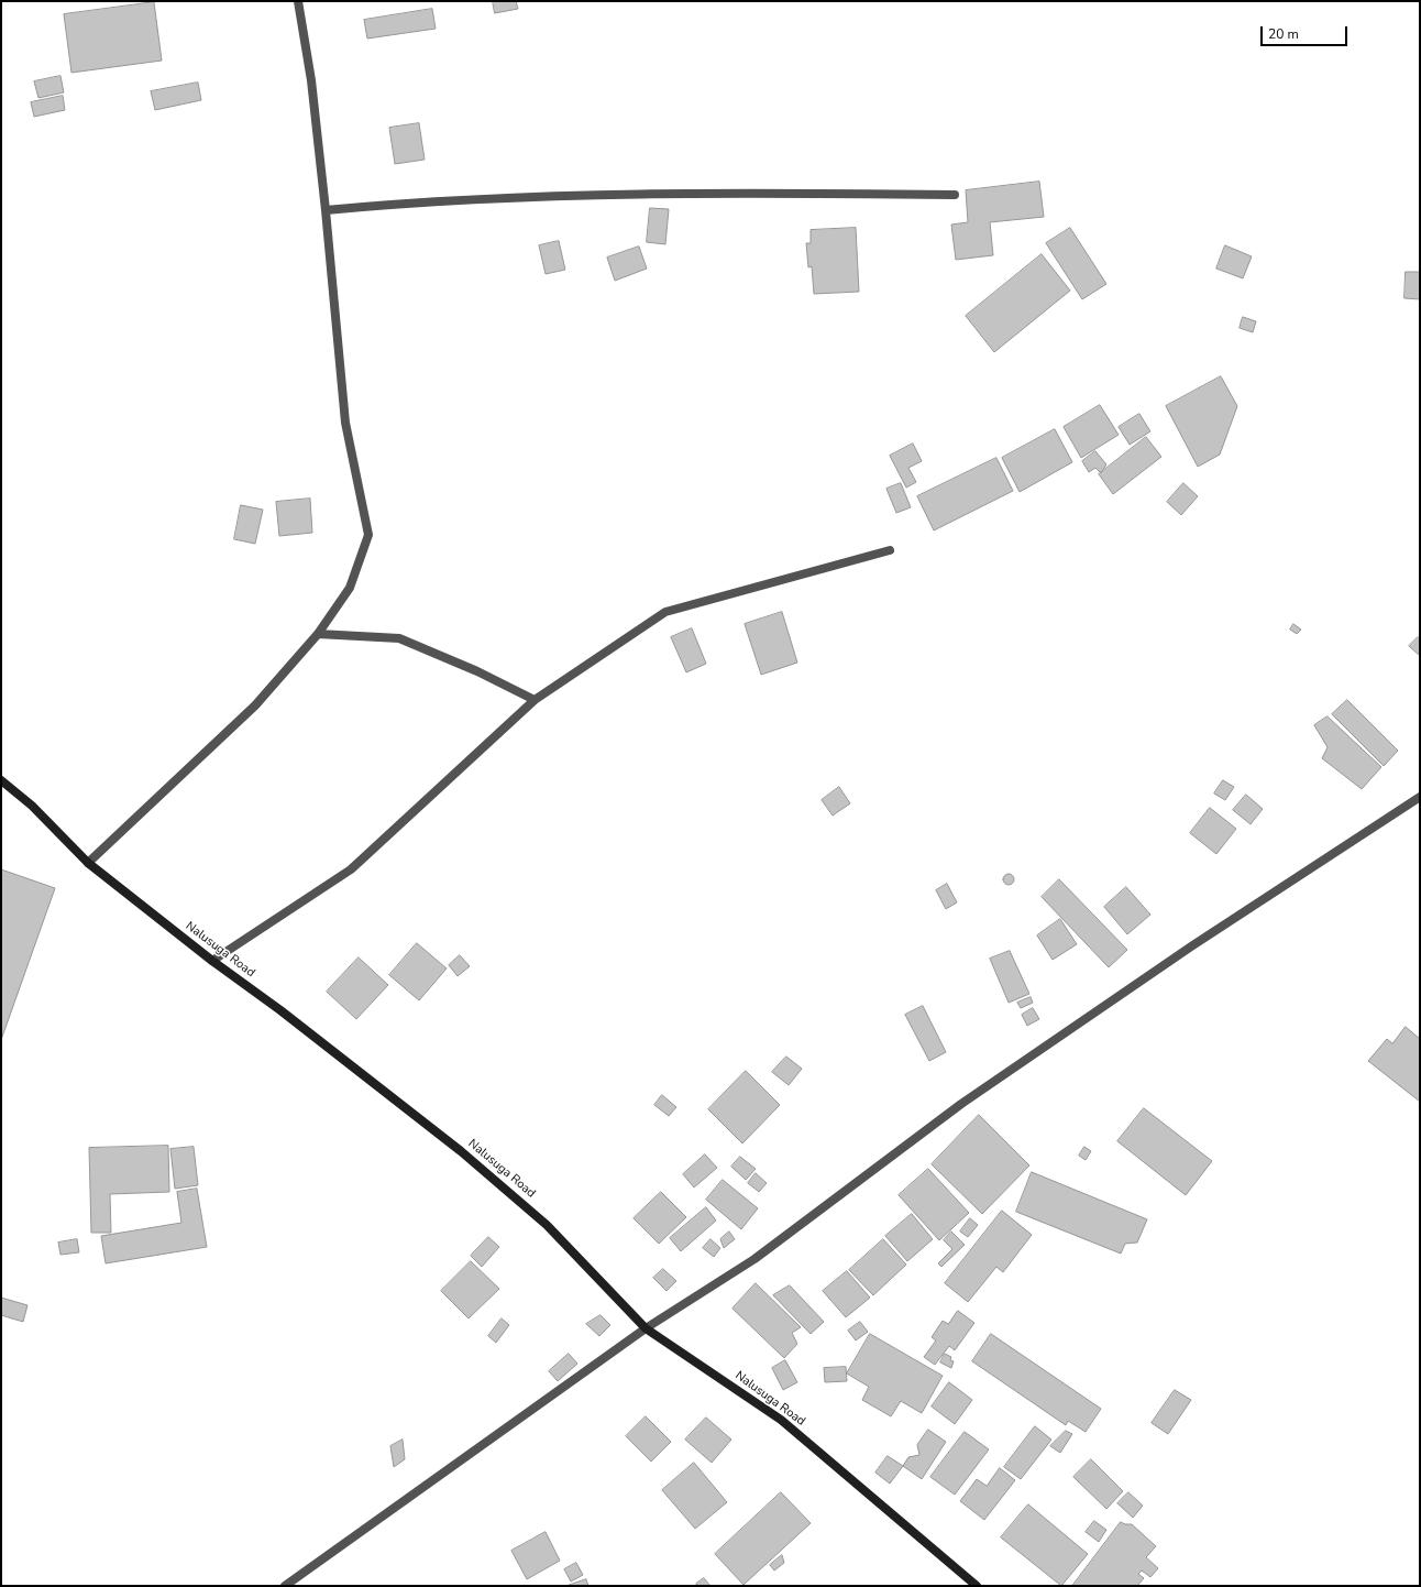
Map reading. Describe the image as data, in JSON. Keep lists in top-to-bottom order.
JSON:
{
  "streets": {
    "street": ["Nalusuga Road"]
  },
  "scale_bar": "20 m"
}
